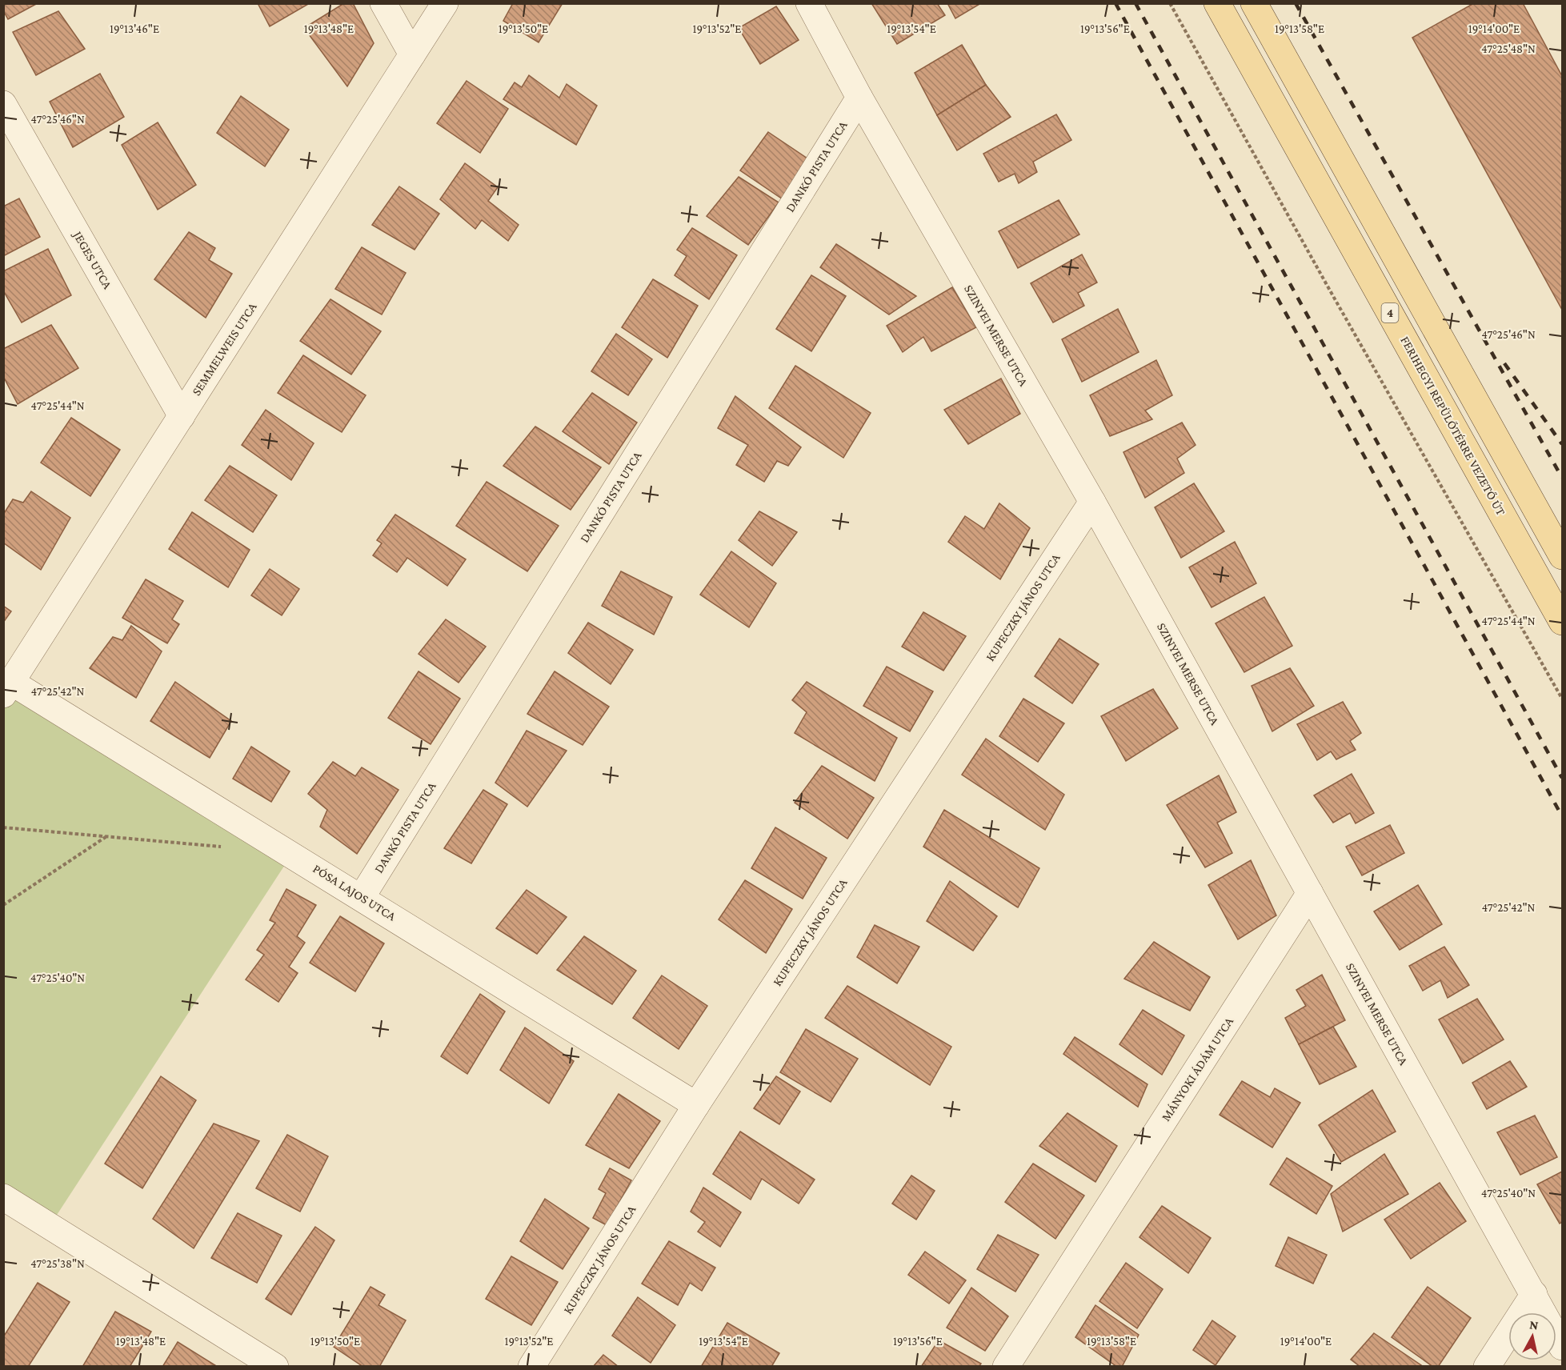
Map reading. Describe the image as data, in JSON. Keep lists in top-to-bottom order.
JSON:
{
  "streets": {
    "main road": ["4", "FERIHEGYI REPÜLŐTÉRRE VEZETŐ ÚT"],
    "street": [
      "DANKÓ PISTA UTCA",
      "JEGES UTCA",
      "SZINYEI MERSE UTCA",
      "SEMMELWEIS UTCA",
      "KUPECZKY JÁNOS UTCA",
      "PÓSA LAJOS UTCA",
      "MÁNYOKI ÁDÁM UTCA"
    ]
  },
  "crossings": [
    ["DANKÓ PISTA UTCA", "SZINYEI MERSE UTCA"],
    ["DANKÓ PISTA UTCA", "PÓSA LAJOS UTCA"],
    ["JEGES UTCA", "SEMMELWEIS UTCA"],
    ["SZINYEI MERSE UTCA", "KUPECZKY JÁNOS UTCA"],
    ["SZINYEI MERSE UTCA", "MÁNYOKI ÁDÁM UTCA"],
    ["SEMMELWEIS UTCA", "PÓSA LAJOS UTCA"],
    ["KUPECZKY JÁNOS UTCA", "PÓSA LAJOS UTCA"]
  ],
  "north": "top",
  "coordinates": [
    "19°13'46\"E",
    "19°13'48\"E",
    "19°13'50\"E",
    "19°13'52\"E",
    "19°13'54\"E",
    "19°13'56\"E",
    "19°13'58\"E",
    "19°14'00\"E",
    "47°25'48\"N",
    "47°25'46\"N",
    "47°25'44\"N",
    "47°25'42\"N",
    "47°25'40\"N",
    "47°25'38\"N"
  ]
}
